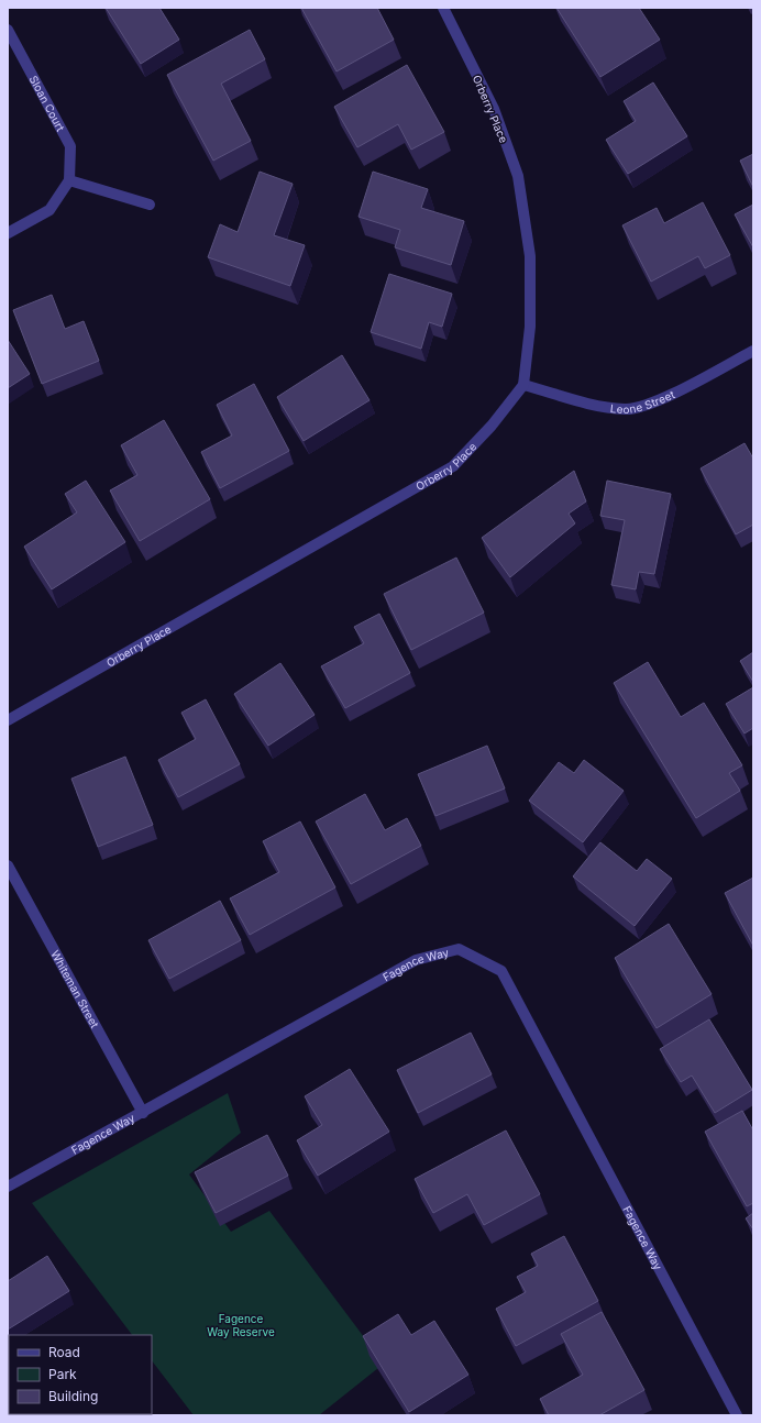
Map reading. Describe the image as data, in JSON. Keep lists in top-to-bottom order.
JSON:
{
  "streets": {
    "street": [
      "Sloan Court",
      "Orberry Place",
      "Leone Street",
      "Fagence Way",
      "Whiteman Street"
    ]
  },
  "crossings": [
    ["Orberry Place", "Leone Street"],
    ["Fagence Way", "Whiteman Street"]
  ],
  "parks": ["Fagence Way Reserve"],
  "legend": ["Road", "Park", "Building"]
}
